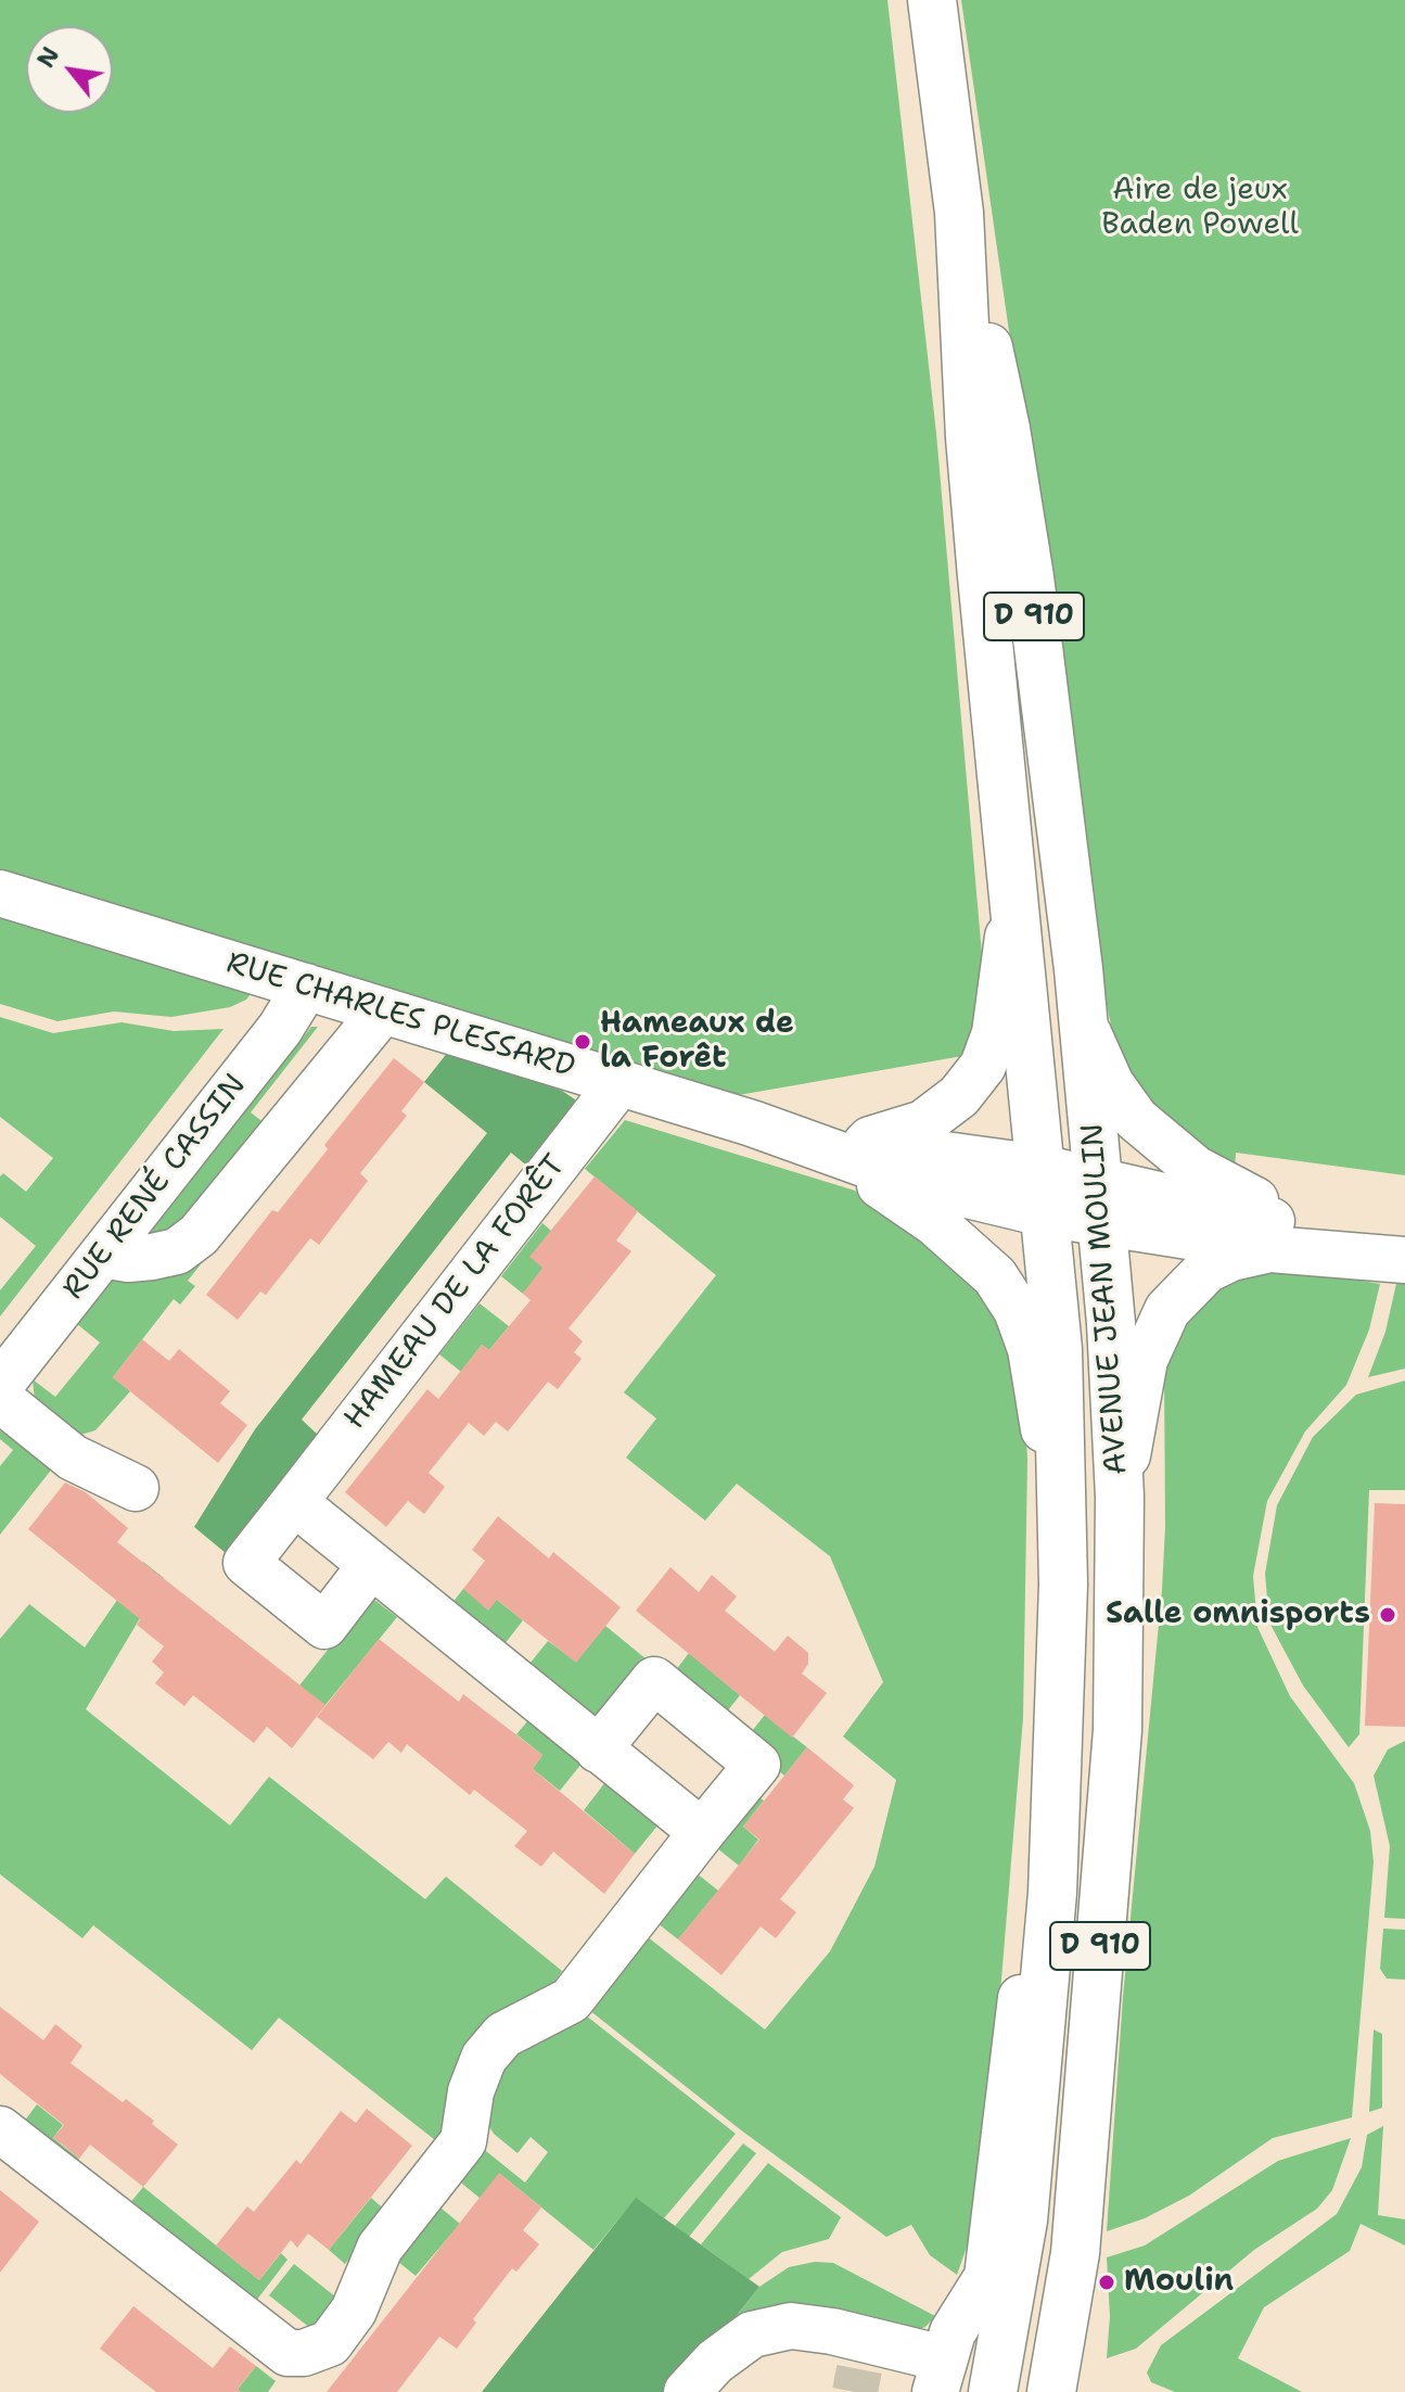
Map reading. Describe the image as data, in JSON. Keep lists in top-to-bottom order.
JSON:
{
  "streets": {
    "main road": ["D 910", "AVENUE JEAN MOULIN"],
    "street": ["RUE CHARLES PLESSARD", "RUE RENÉ CASSIN", "HAMEAU DE LA FORÊT"]
  },
  "crossings": [
    ["RUE CHARLES PLESSARD", "RUE RENÉ CASSIN"],
    ["RUE CHARLES PLESSARD", "HAMEAU DE LA FORÊT"],
    ["RUE CHARLES PLESSARD", "AVENUE JEAN MOULIN"]
  ],
  "parks": ["Aire de jeux Baden Powell"],
  "places": ["Hameaux de la Forêt", "Salle omnisports", "Moulin"],
  "north": "top left"
}
